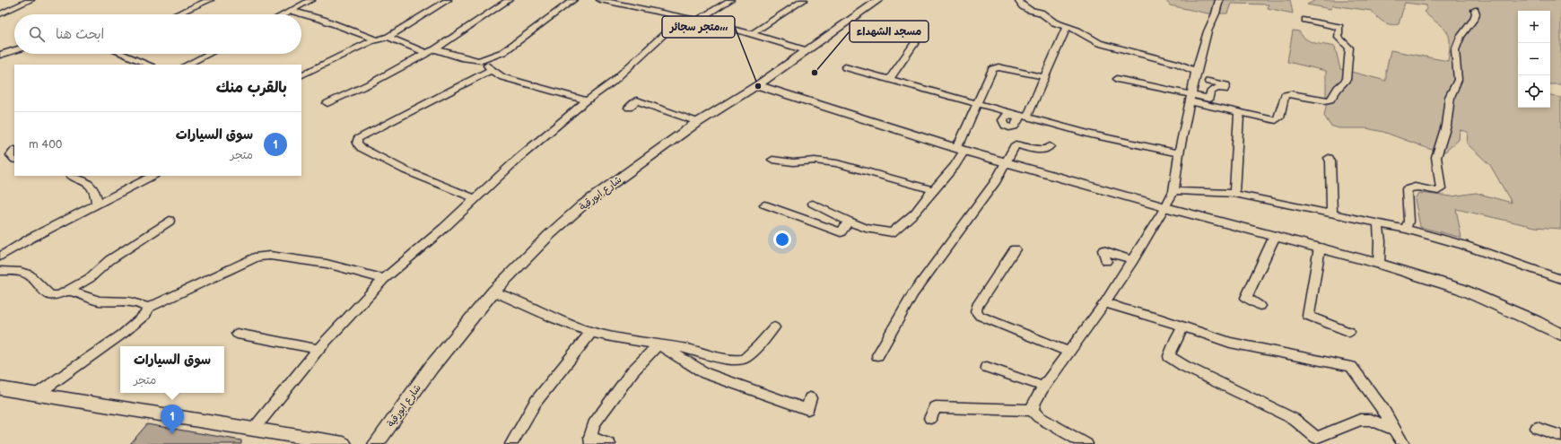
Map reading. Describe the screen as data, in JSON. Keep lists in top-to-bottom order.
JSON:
{
  "streets": {
    "main road": ["شارع ابورقية"]
  },
  "places": ["مسجد الشهداء", "متجر سجائر،،،"],
  "page": {
    "map_buttons": ["+", "−"],
    "search": "ابحث هنا",
    "heading": "بالقرب منك",
    "list": [
      {
        "mark": "1",
        "name": "سوق السيارات",
        "note": "متجر",
        "value": "400 m"
      }
    ],
    "popup": ["سوق السيارات", "متجر"],
    "pins": "1"
  }
}
